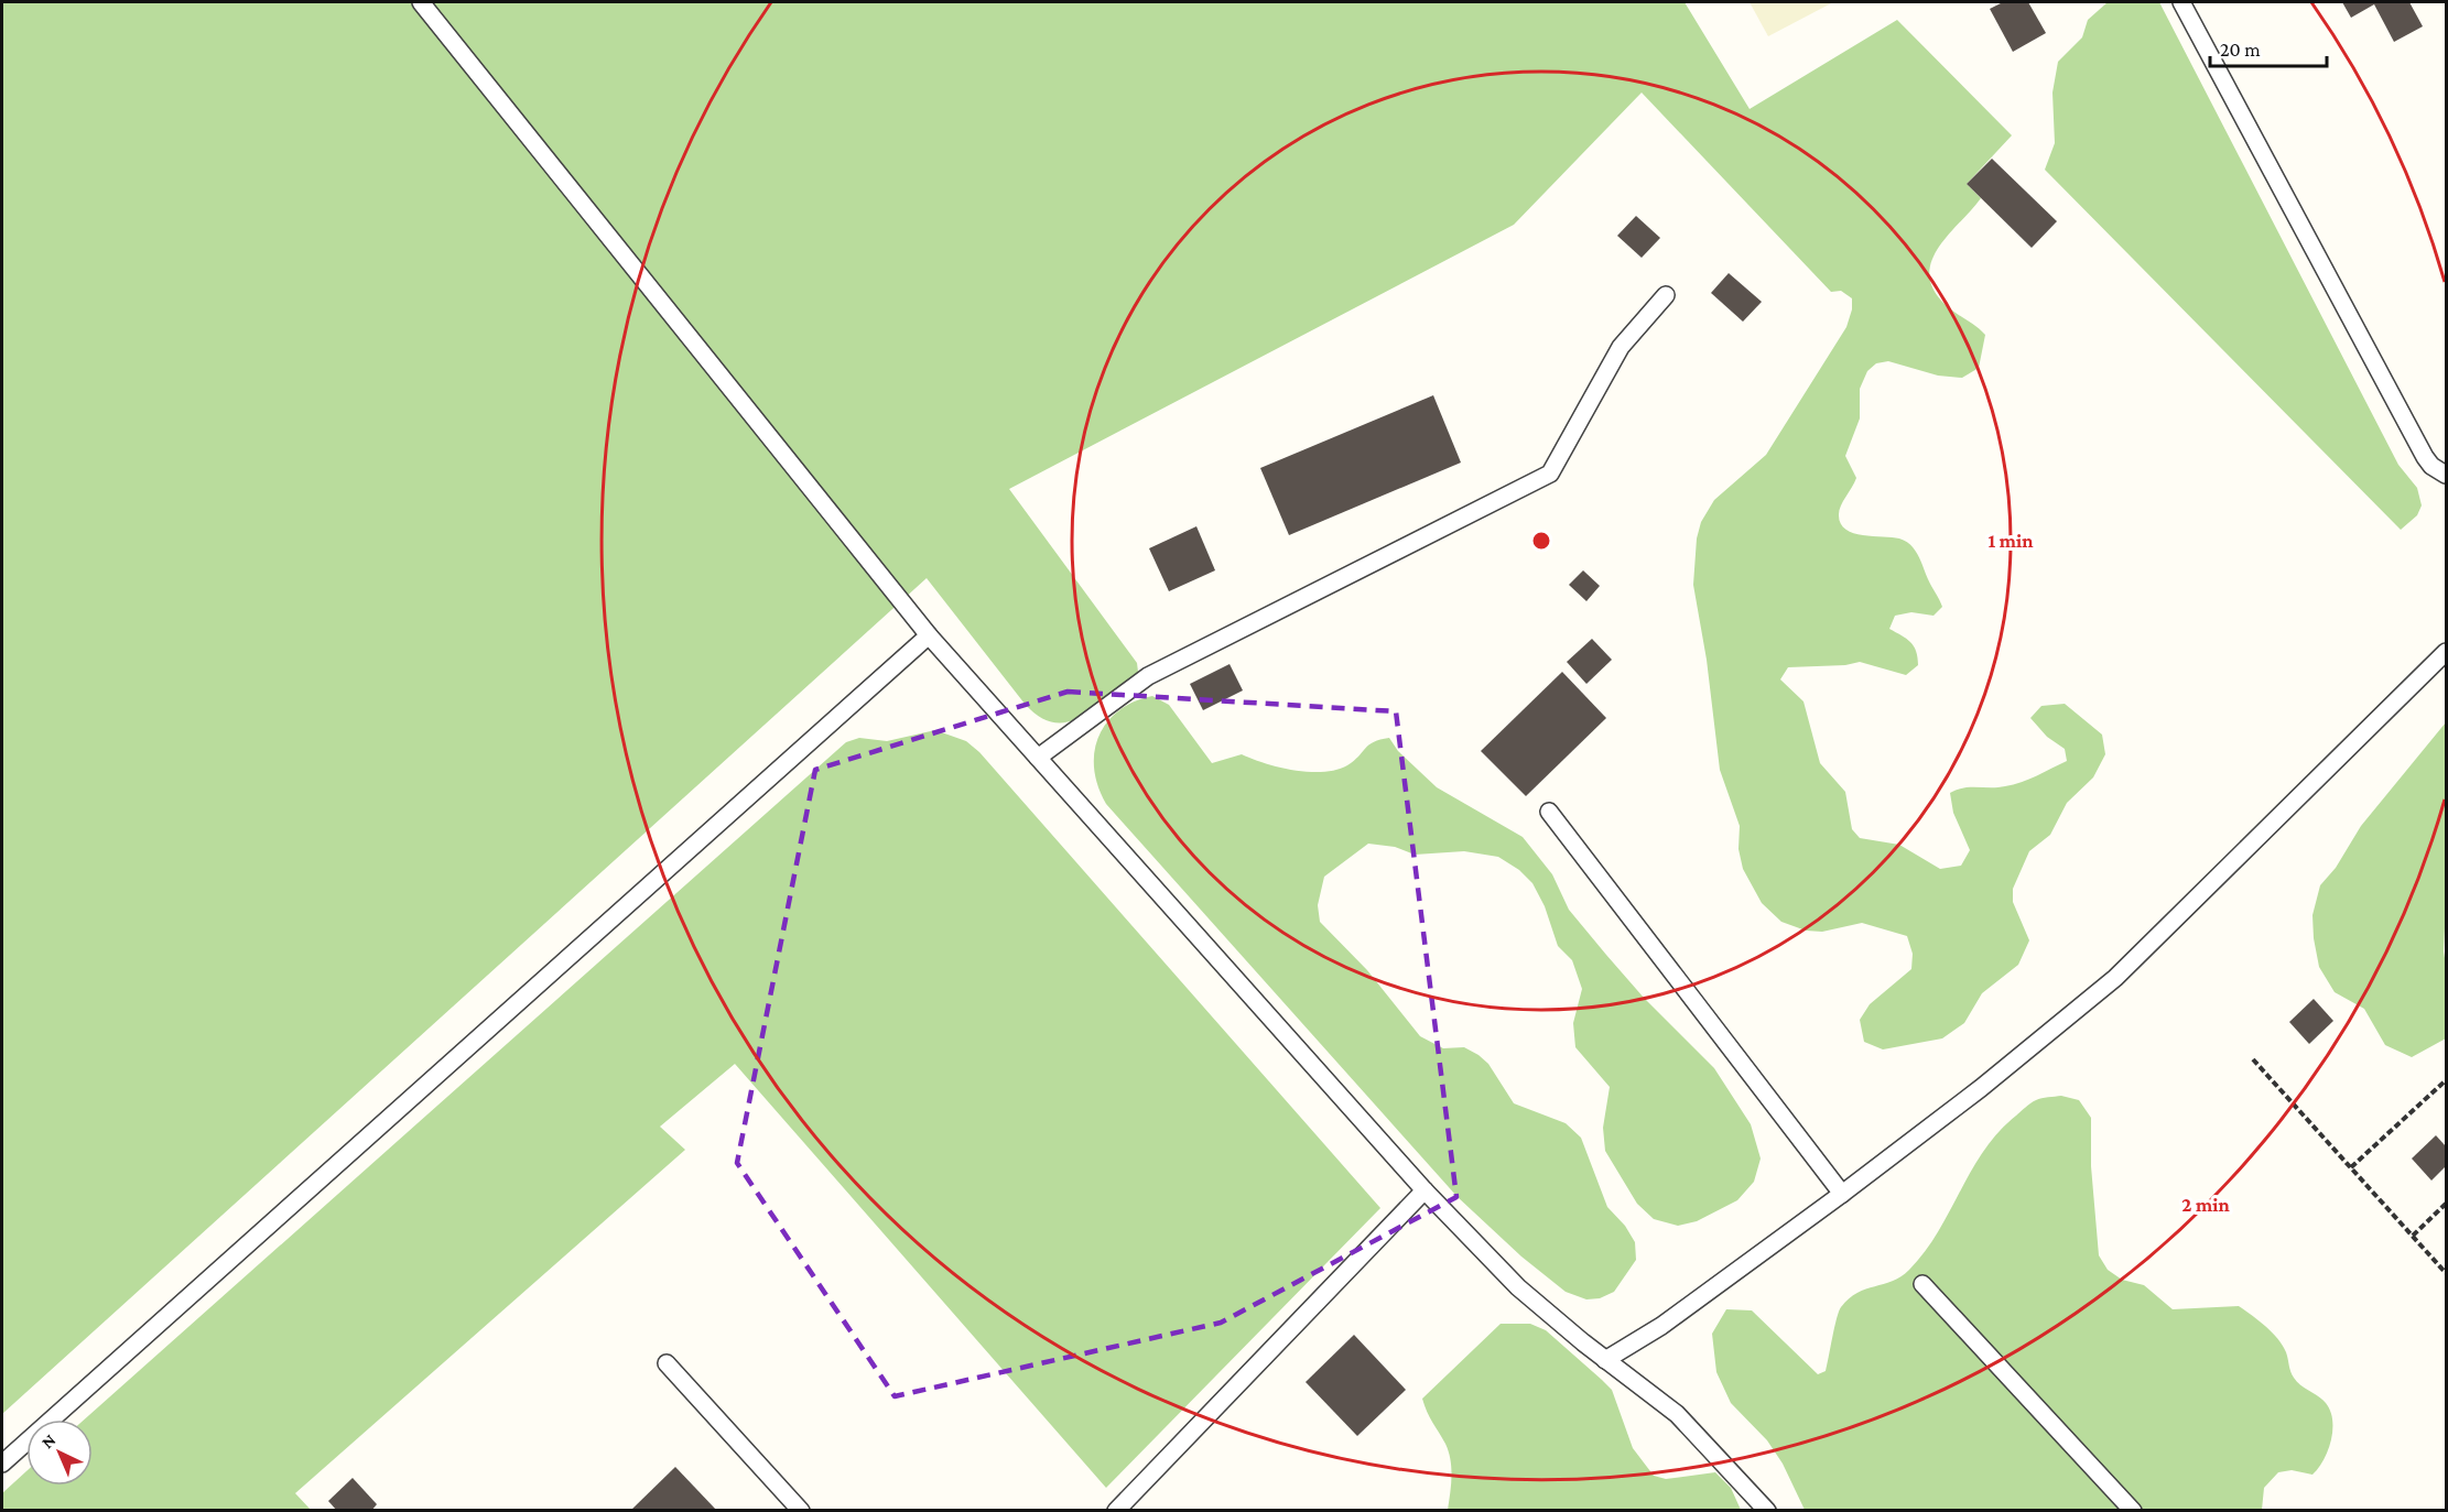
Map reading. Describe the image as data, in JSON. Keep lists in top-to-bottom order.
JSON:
{
  "scale_bar": "20 m",
  "north": "top left",
  "rings": ["1 min", "2 min"]
}
